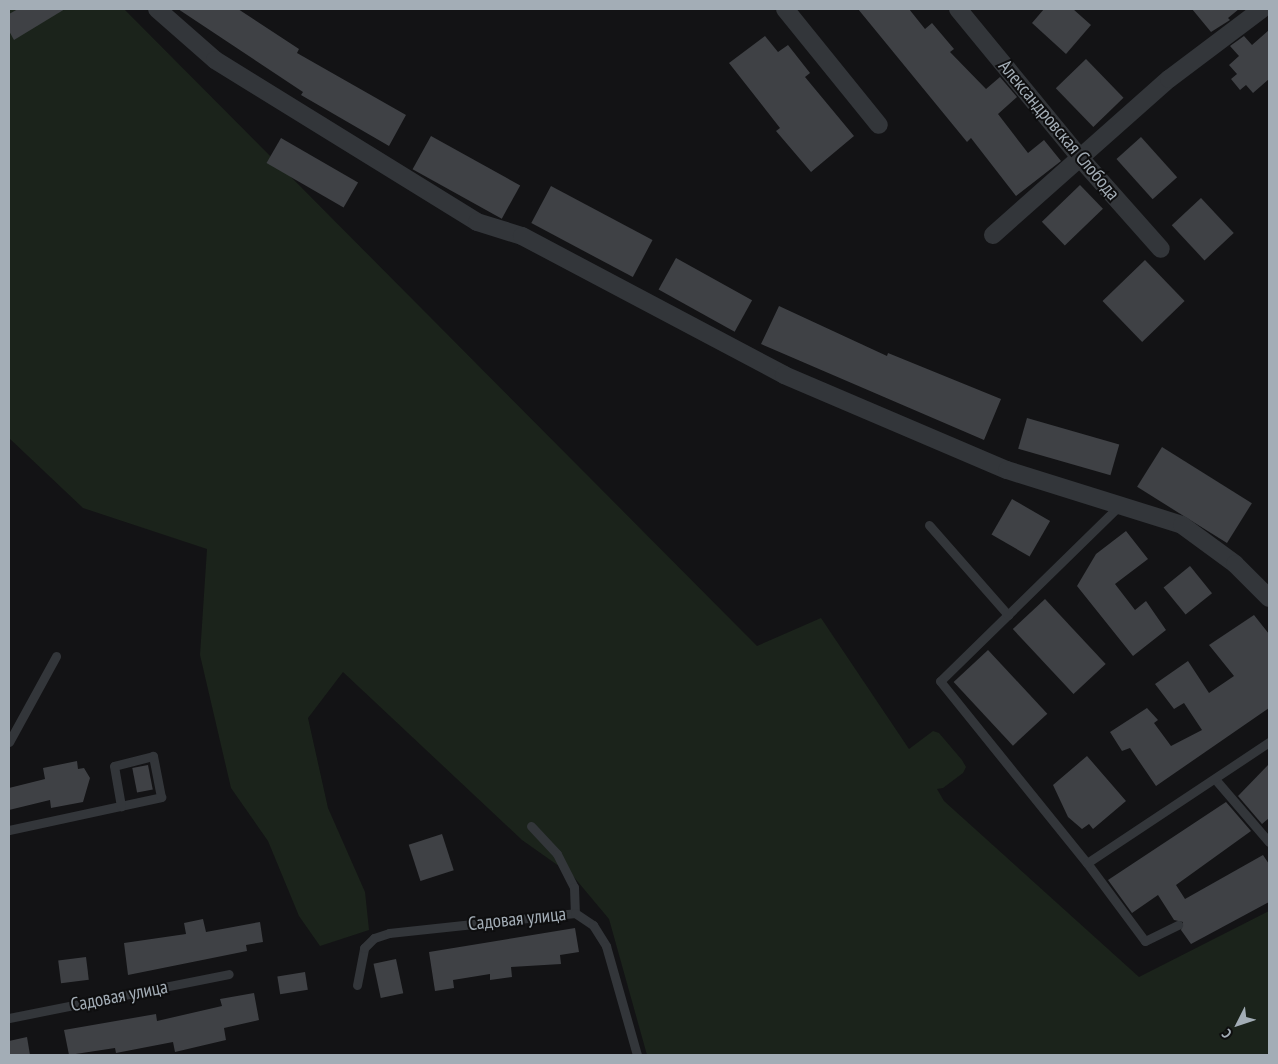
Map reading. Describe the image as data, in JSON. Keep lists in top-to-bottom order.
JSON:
{
  "streets": {
    "street": ["Александровская Слобода"],
    "lane": ["Садовая улица"]
  },
  "north": "bottom left"
}
